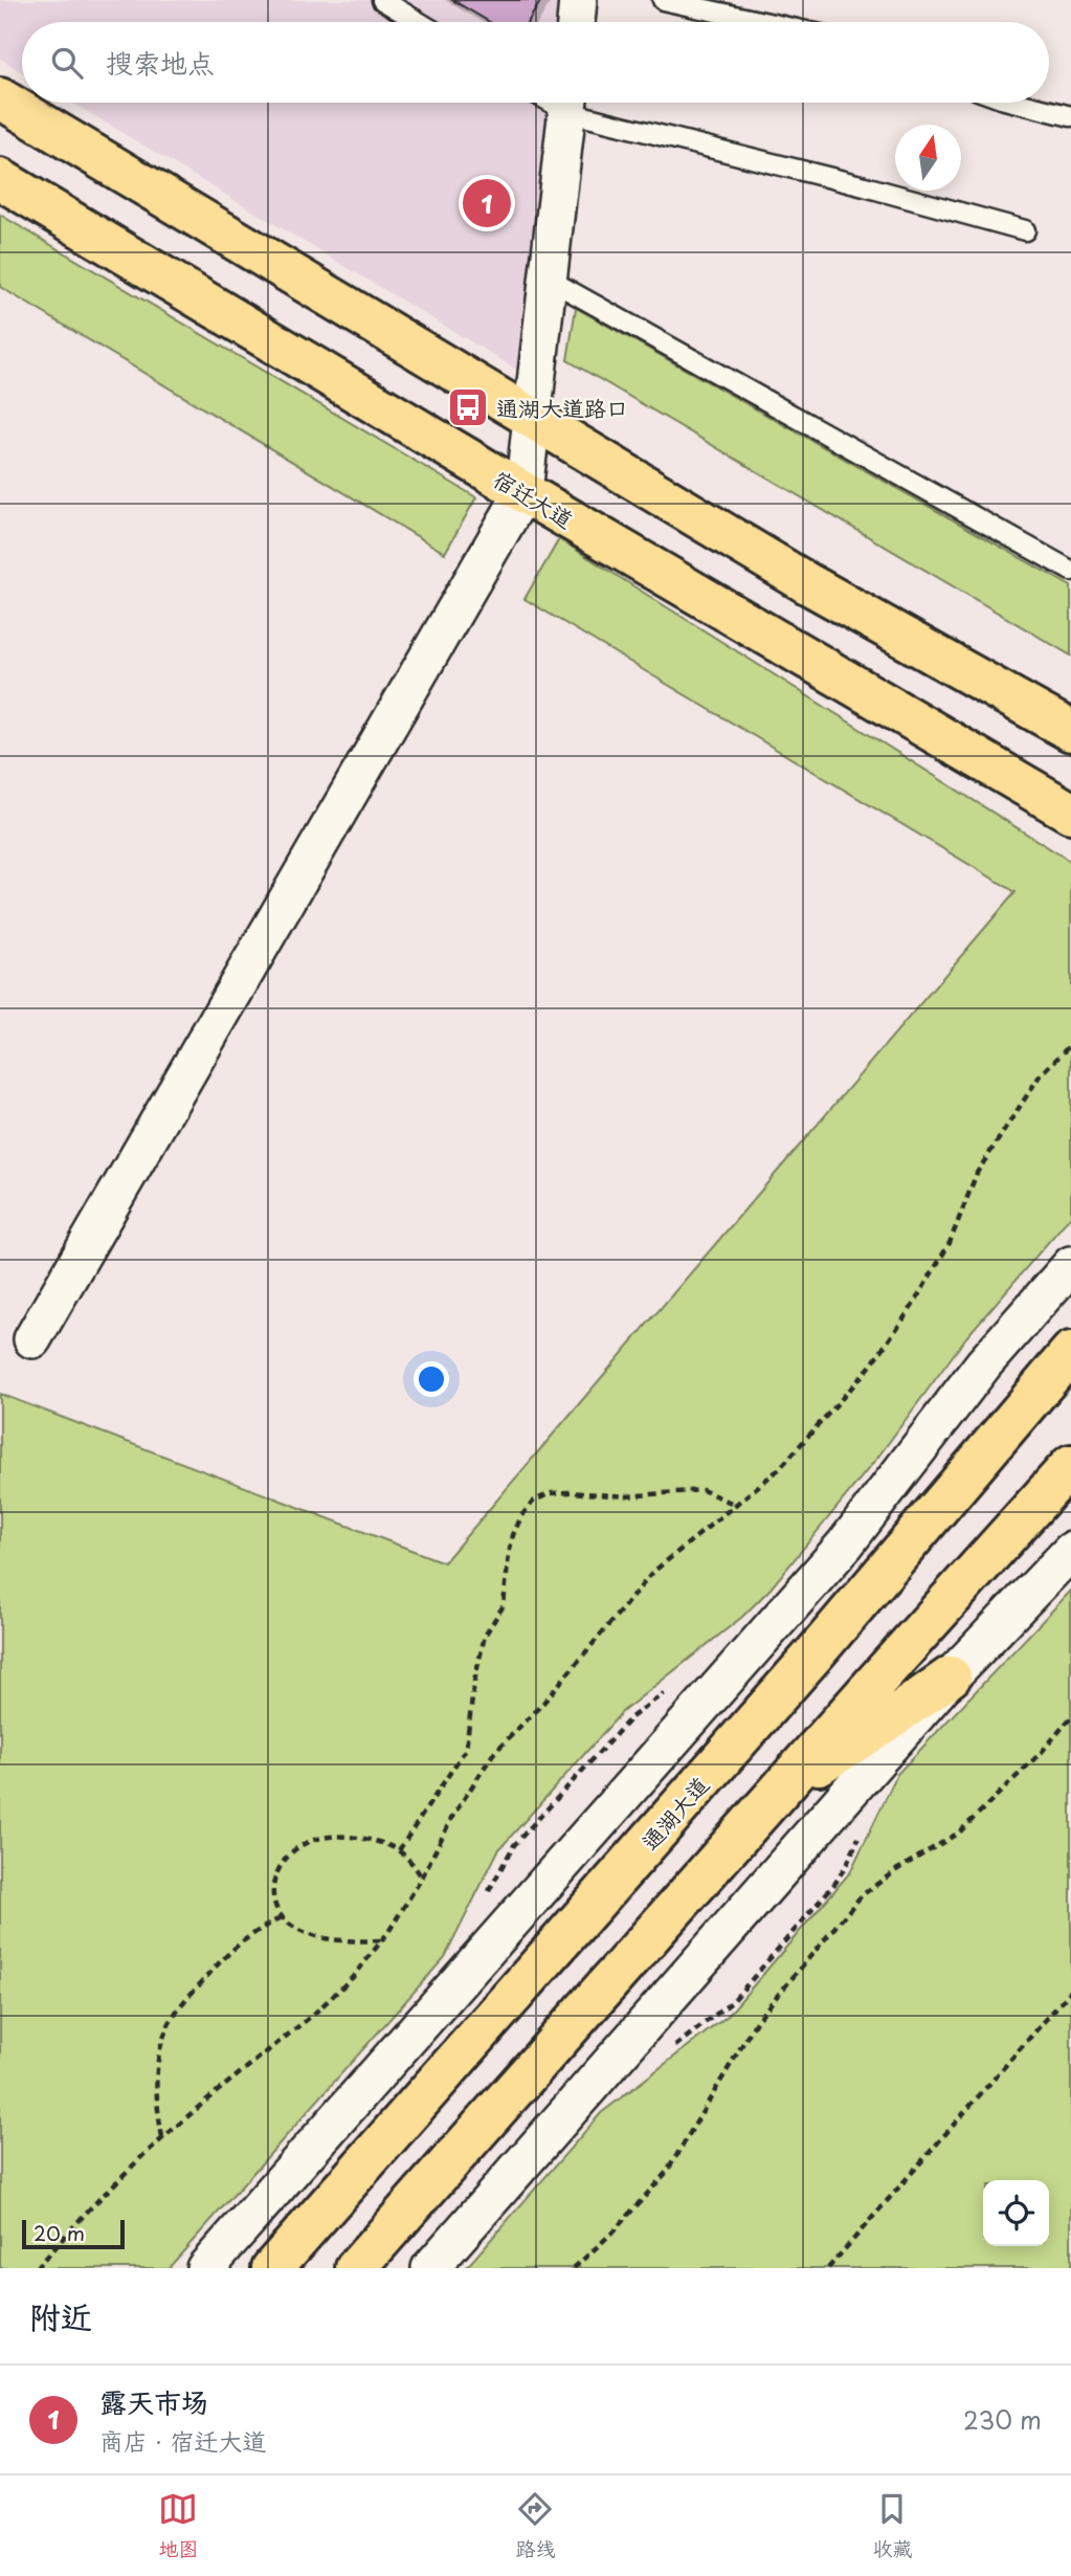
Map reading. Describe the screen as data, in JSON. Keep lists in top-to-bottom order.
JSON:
{
  "streets": {
    "main road": ["宿迁大道", "通湖大道"]
  },
  "places": {
    "bus stop": ["通湖大道路口"]
  },
  "scale_bar": "20 m",
  "north": "top",
  "page": {
    "search": "搜索地点",
    "pins": "1",
    "scale": "20 m",
    "heading": "附近",
    "list": [
      {
        "mark": "1",
        "name": "露天市场",
        "note": "商店 · 宿迁大道",
        "value": "230 m"
      }
    ],
    "nav": ["地图", "路线", "收藏"]
  }
}
